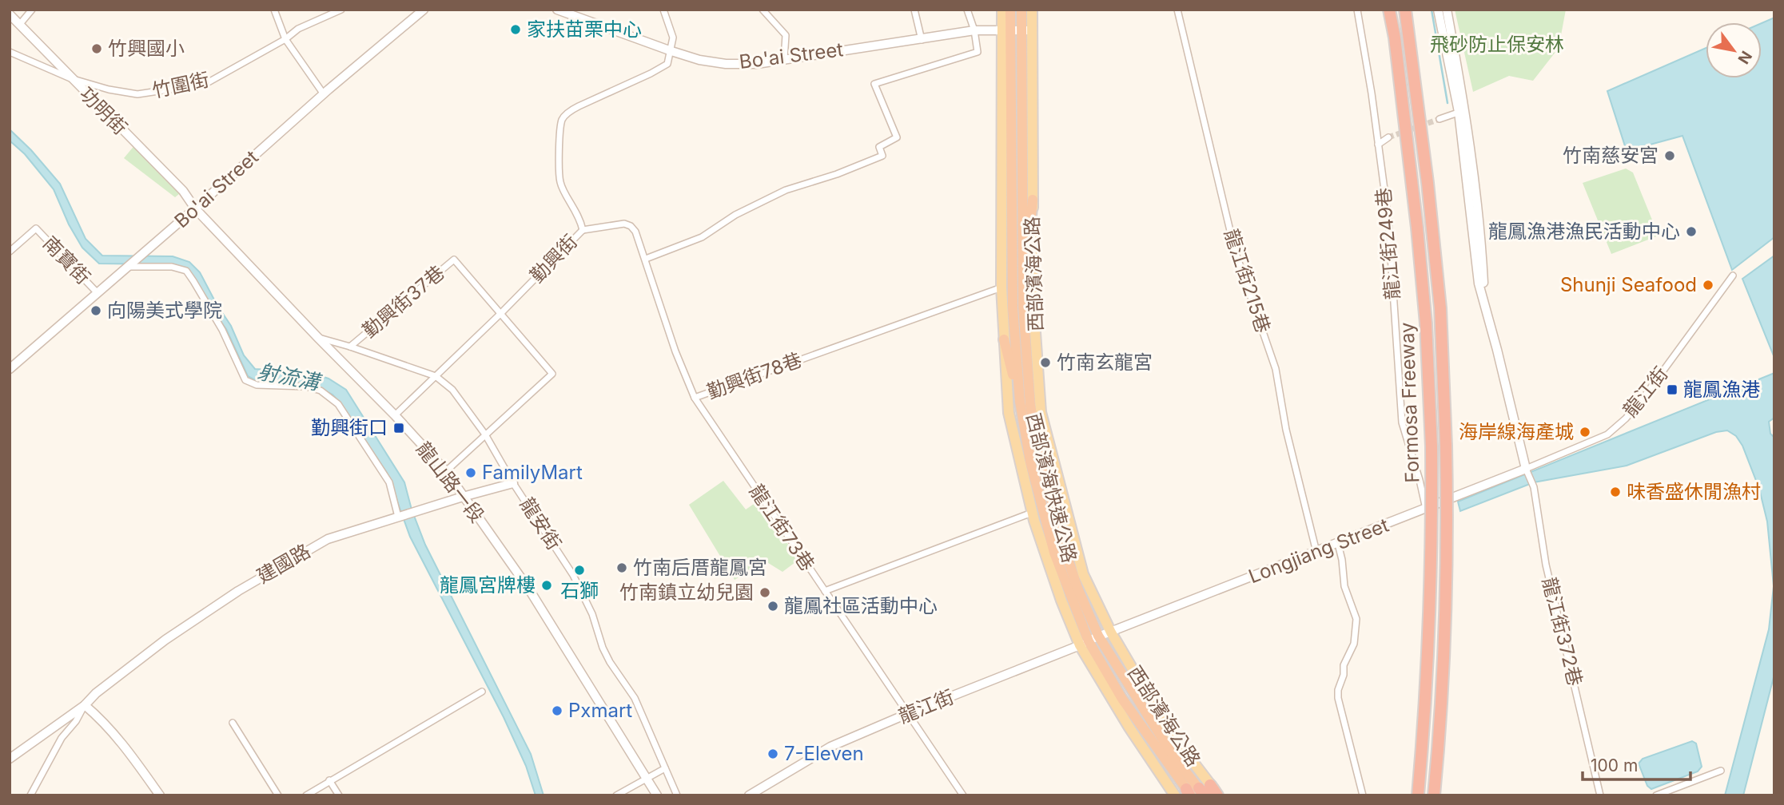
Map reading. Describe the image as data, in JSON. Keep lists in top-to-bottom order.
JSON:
{
  "streets": {
    "highway": ["Formosa Freeway", "西部濱海快速公路"],
    "main road": ["西部濱海公路"],
    "street": [
      "Bo'ai Street",
      "竹圍街",
      "功明街",
      "龍江街249巷",
      "勤興街",
      "南寶街",
      "龍江街215巷",
      "勤興街37巷",
      "勤興街78巷",
      "龍江街",
      "龍山路一段",
      "龍安街",
      "龍江街73巷",
      "Longjiang Street",
      "建國路",
      "龍江街372巷"
    ]
  },
  "crossings": [
    ["Bo'ai Street", "功明街"],
    ["Bo'ai Street", "勤興街"],
    ["Bo'ai Street", "南寶街"],
    ["Bo'ai Street", "西部濱海公路"],
    ["Bo'ai Street", "龍山路一段"],
    ["Bo'ai Street", "西部濱海快速公路"],
    ["竹圍街", "功明街"],
    ["功明街", "龍山路一段"],
    ["龍江街249巷", "Longjiang Street"],
    ["勤興街", "勤興街37巷"],
    ["勤興街", "勤興街78巷"],
    ["勤興街", "龍山路一段"],
    ["勤興街", "龍安街"],
    ["西部濱海公路", "勤興街78巷"],
    ["西部濱海公路", "龍江街"],
    ["西部濱海公路", "西部濱海快速公路"],
    ["西部濱海公路", "Longjiang Street"],
    ["龍江街215巷", "Longjiang Street"],
    ["勤興街37巷", "龍安街"],
    ["勤興街78巷", "龍江街73巷"],
    ["龍江街", "西部濱海快速公路"],
    ["龍江街", "龍江街73巷"],
    ["龍江街", "Longjiang Street"],
    ["龍江街", "龍江街372巷"],
    ["龍山路一段", "龍安街"],
    ["龍山路一段", "建國路"],
    ["龍安街", "建國路"],
    ["Longjiang Street", "龍江街372巷"]
  ],
  "water": ["射流溝"],
  "parks": ["飛砂防止保安林"],
  "places": {
    "other": [
      "家扶苗栗中心",
      "竹興國小",
      "竹南慈安宮",
      "龍鳳漁港漁民活動中心",
      "Shunji Seafood",
      "向陽美式學院",
      "竹南玄龍宮",
      "海岸線海產城",
      "FamilyMart",
      "味香盛休閒漁村",
      "竹南后厝龍鳳宮",
      "石獅",
      "龍鳳宮牌樓",
      "竹南鎮立幼兒園",
      "龍鳳社區活動中心",
      "Pxmart",
      "7-Eleven"
    ],
    "transit": ["龍鳳漁港", "勤興街口"]
  },
  "scale_bar": "100 m",
  "north": "bottom right"
}
